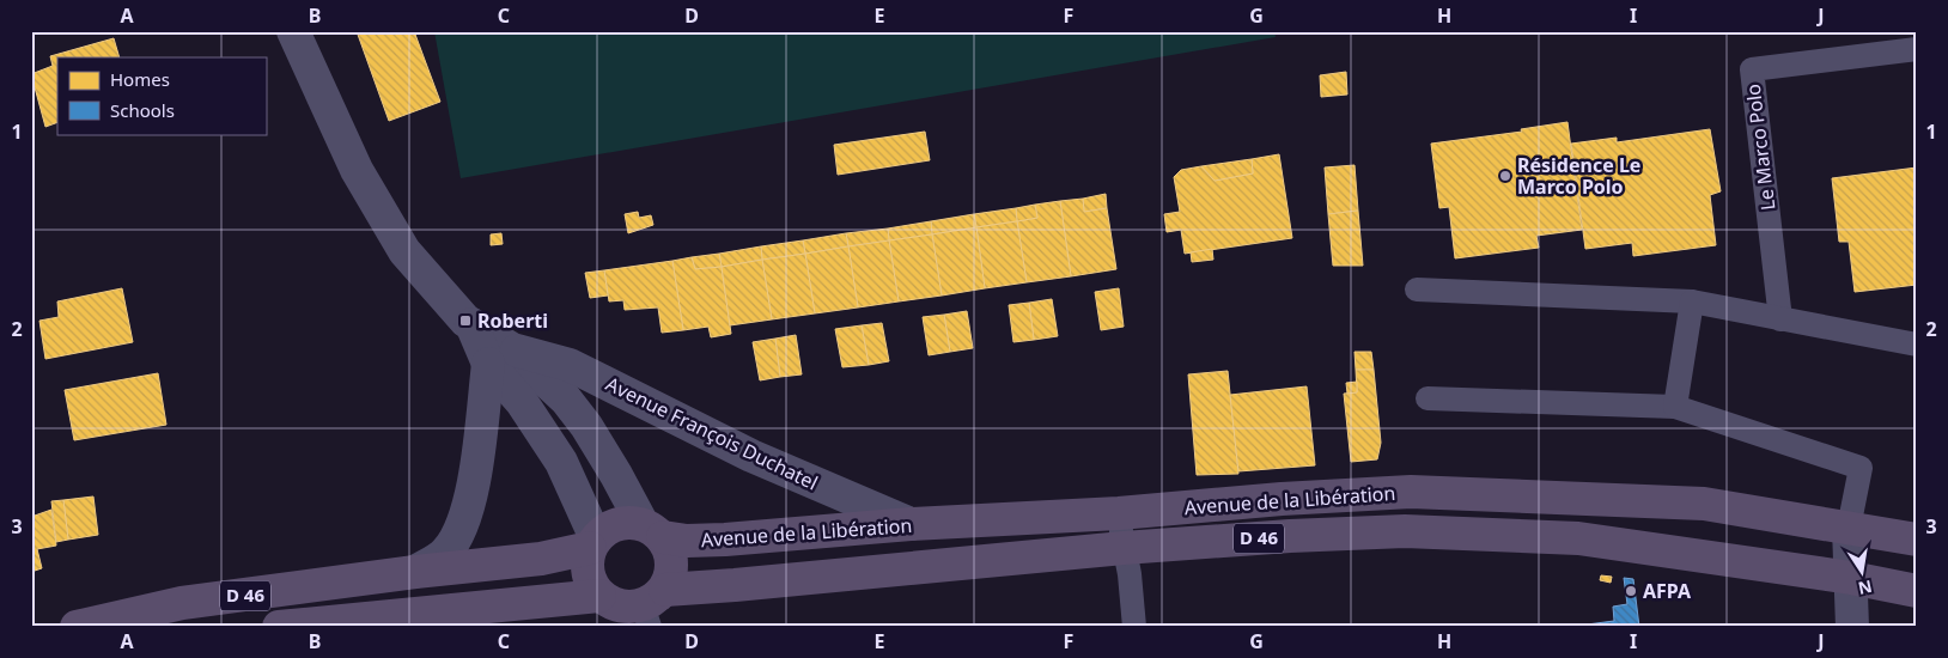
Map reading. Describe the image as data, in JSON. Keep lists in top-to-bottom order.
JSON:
{
  "streets": {
    "main road": ["Avenue de la Libération", "D 46"],
    "street": ["Avenue François Duchatel"],
    "lane": ["Le Marco Polo"]
  },
  "crossings": [
    ["Avenue François Duchatel", "Avenue de la Libération"],
    ["Avenue François Duchatel", "D 46"],
    ["Avenue de la Libération", "D 46"]
  ],
  "places": {
    "other": ["Résidence Le Marco Polo", "AFPA"],
    "transit": ["Roberti"]
  },
  "legend": ["Homes", "Schools"],
  "north": "bottom",
  "grid": {
    "columns": [
      "A",
      "B",
      "C",
      "D",
      "E",
      "F",
      "G",
      "H",
      "I",
      "J"
    ],
    "rows": ["1", "2", "3"]
  }
}
